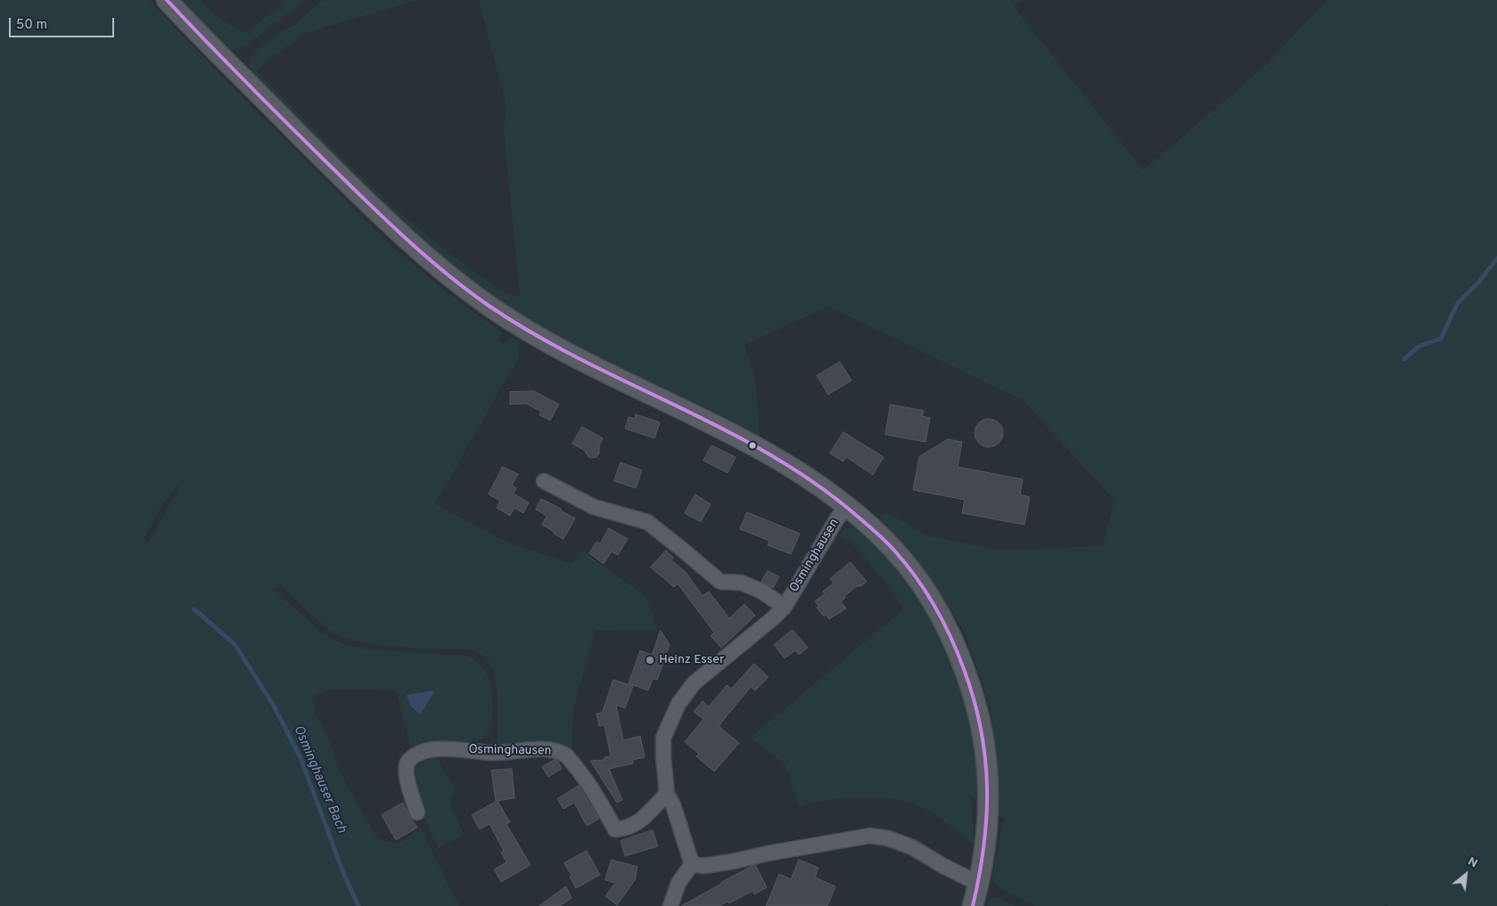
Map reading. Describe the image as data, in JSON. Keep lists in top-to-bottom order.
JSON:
{
  "streets": {
    "street": ["Osminghausen"]
  },
  "water": ["Osminghauser Bach"],
  "places": ["Heinz Esser"],
  "scale_bar": "50 m",
  "north": "top right"
}
